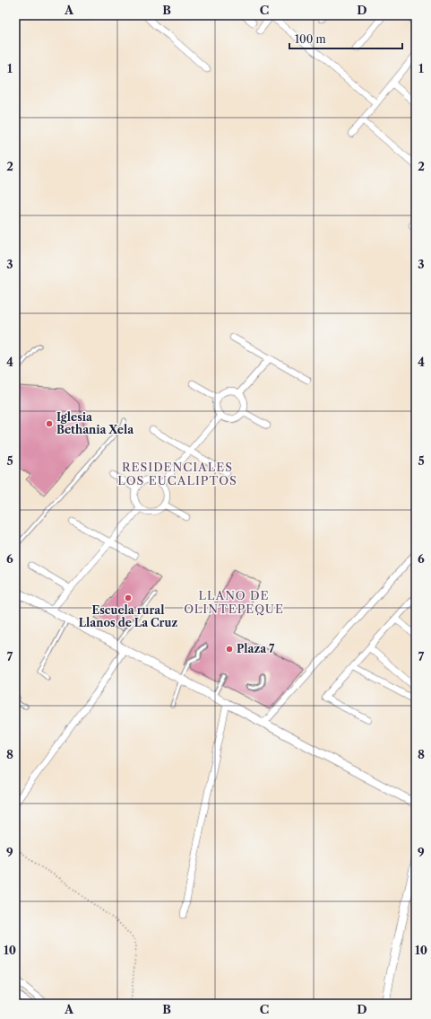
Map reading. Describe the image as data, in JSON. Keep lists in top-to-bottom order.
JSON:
{
  "districts": ["RESIDENCIALES LOS EUCALIPTOS", "LLANO DE OLINTEPEQUE"],
  "places": ["Iglesia Bethania Xela", "Escuela rural Llanos de La Cruz", "Plaza 7"],
  "scale_bar": "100 m",
  "grid": {
    "columns": [
      "A",
      "B",
      "C",
      "D"
    ],
    "rows": [
      "1",
      "2",
      "3",
      "4",
      "5",
      "6",
      "7",
      "8",
      "9",
      "10"
    ]
  }
}
